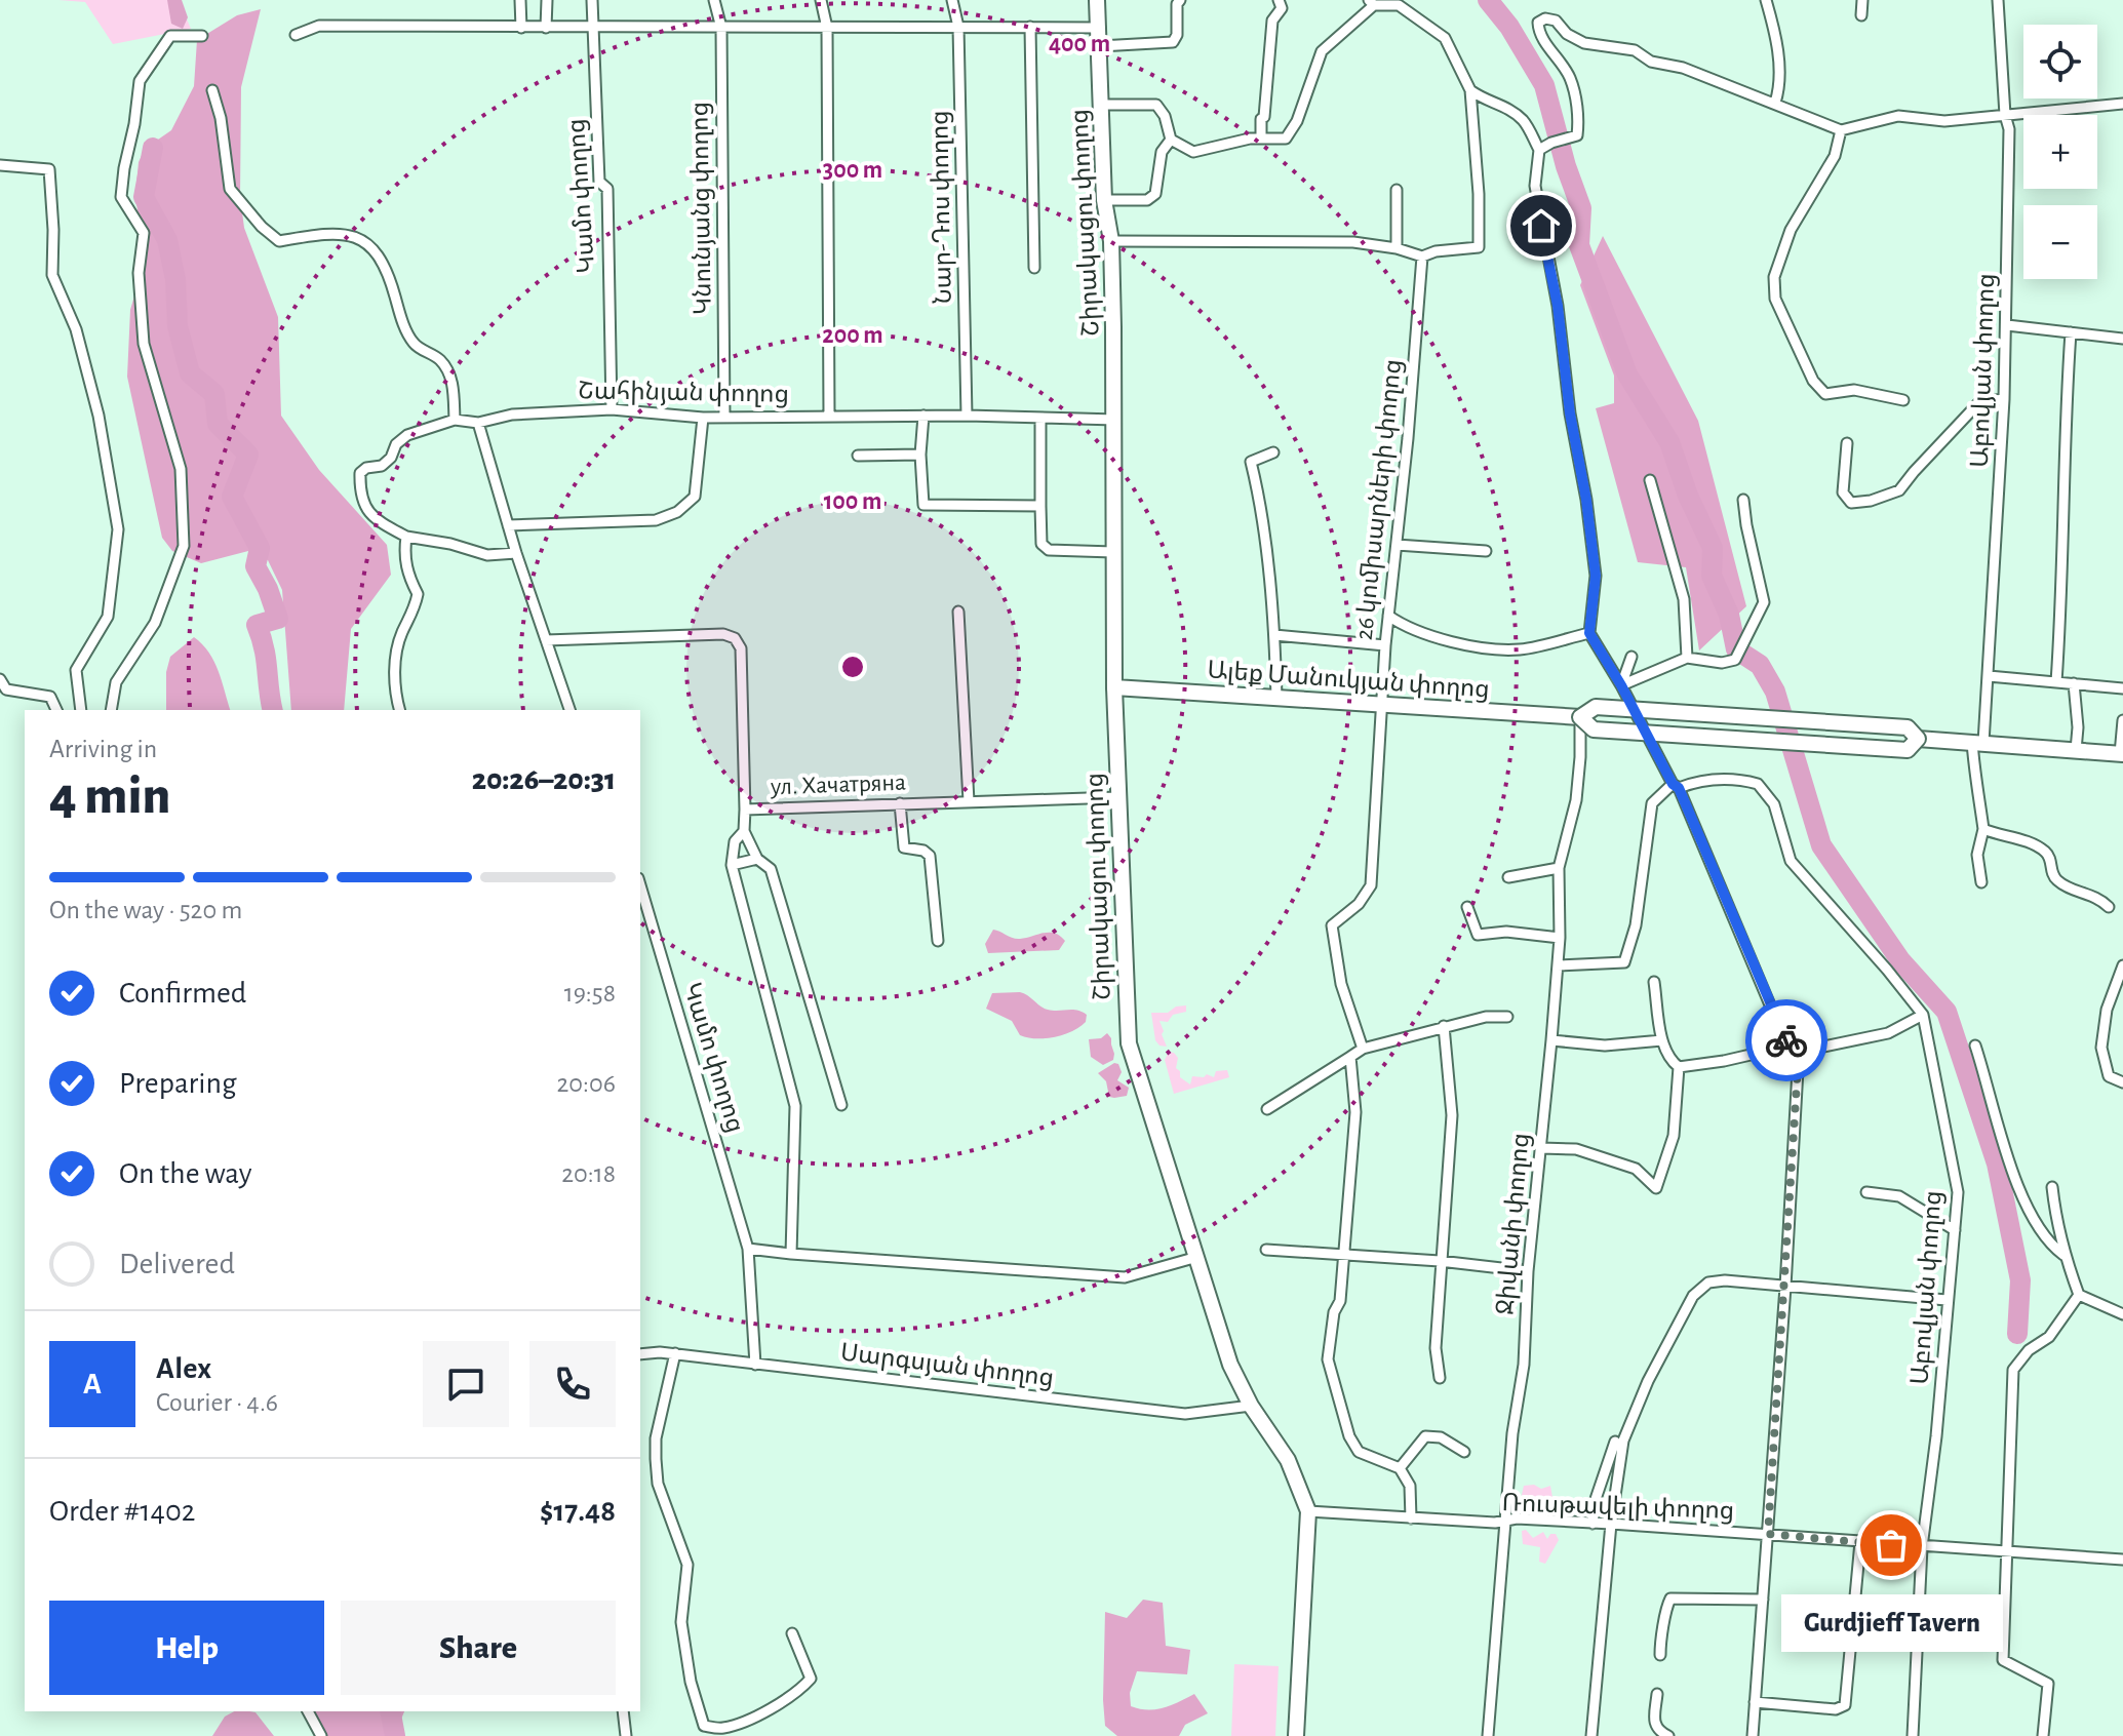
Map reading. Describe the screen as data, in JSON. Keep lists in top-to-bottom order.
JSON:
{
  "streets": {
    "main road": ["Շիրակացու փողոց", "Ալեք Մանուկյան փողոց"],
    "street": [
      "Կամո փողոց",
      "Նար-Դոս փողոց",
      "Կնունյանց փողոց",
      "Աբովյան փողոց",
      "Շահինյան փողոց",
      "26 կոմիսարների փողոց",
      "ул. Хачатряна",
      "Ջիվանի փողոց",
      "Սարգսյան փողոց",
      "Ռուսթավելի փողոց"
    ]
  },
  "crossings": [
    ["Կամո փողոց", "Շահինյան փողոց"],
    ["Կամո փողոց", "Սարգսյան փողոց"],
    ["Նար-Դոս փողոց", "Շահինյան փողոց"],
    ["Կնունյանց փողոց", "Շահինյան փողոց"],
    ["Շիրակացու փողոց", "Շահինյան փողոց"],
    ["Շիրակացու փողոց", "Ալեք Մանուկյան փողոց"],
    ["Շիրակացու փողոց", "ул. Хачатряна"],
    ["Շիրակացու փողոց", "Սարգսյան փողոց"],
    ["Շիրակացու փողոց", "Ռուսթավելի փողոց"],
    ["Աբովյան փողոց", "Ալեք Մանուկյան փողոց"],
    ["Աբովյան փողոց", "Ռուսթավելի փողոց"],
    ["26 կոմիսարների փողոց", "Ալեք Մանուկյան փողոց"],
    ["Ալեք Մանուկյան փողոց", "Ջիվանի փողոց"],
    ["Ջիվանի փողոց", "Ռուսթավելի փողոց"]
  ],
  "places": ["Gurdjieff Tavern"],
  "page": {
    "map_buttons": ["+", "−"],
    "heading": ["4 min", "Arriving in", "20:26–20:31"],
    "panel": [
      "Alex",
      "Courier · 4.6",
      "Order #1402",
      "$17.48"
    ],
    "bar": "On the way · 520 m",
    "list": [
      ["Confirmed", "19:58"],
      ["Preparing", "20:06"],
      ["On the way", "20:18"],
      "Delivered"
    ],
    "round": "A",
    "buttons": ["Help", "Share"],
    "bubble": "Gurdjieff Tavern"
  },
  "rings": [
    "400 m",
    "300 m",
    "200 m",
    "100 m"
  ]
}
